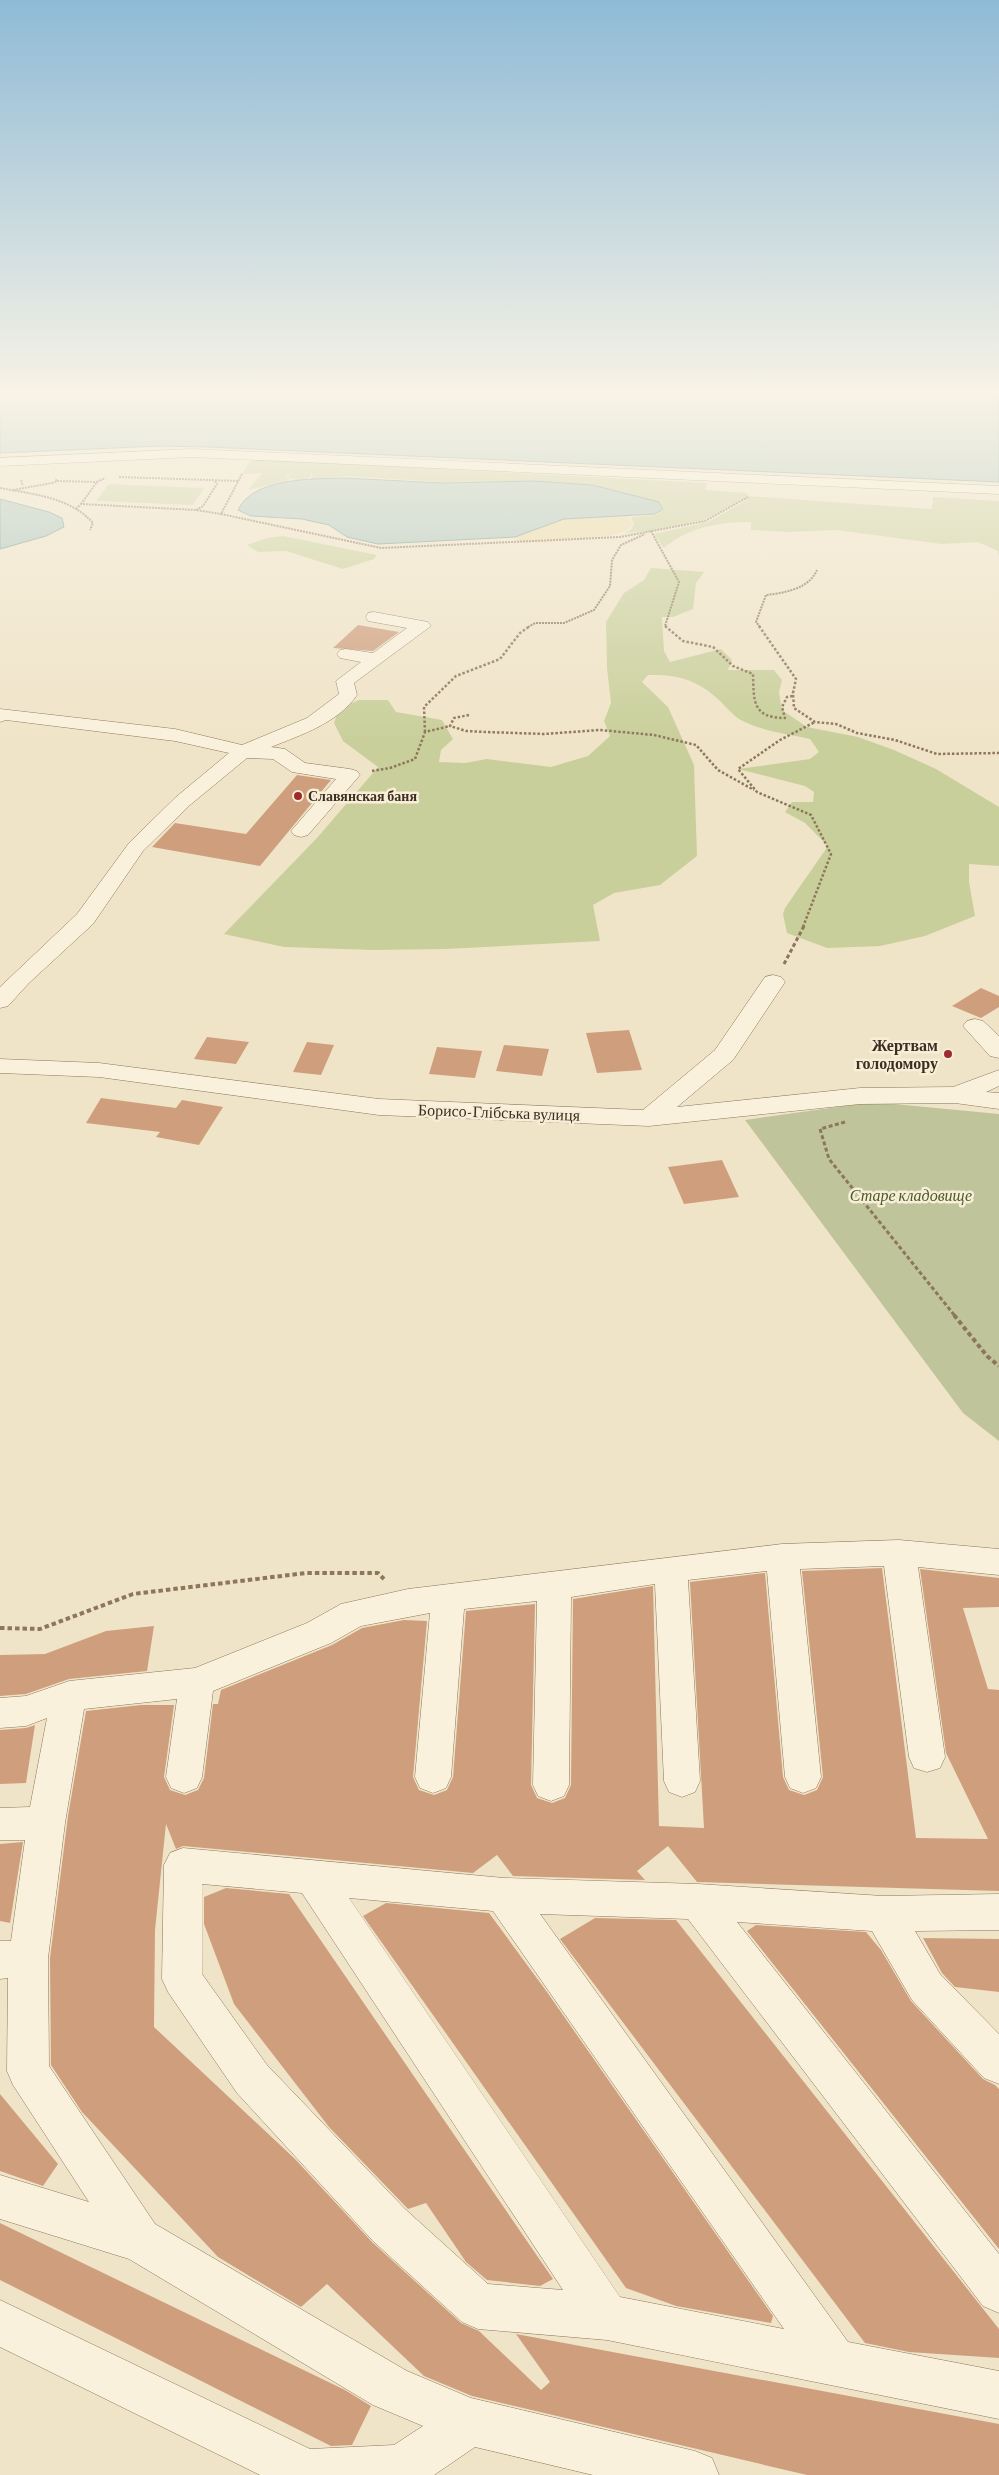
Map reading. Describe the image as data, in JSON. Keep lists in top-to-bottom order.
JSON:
{
  "streets": {
    "street": ["Борисо-Глібська вулиця"]
  },
  "parks": ["Старе кладовище"],
  "places": ["Славянская баня", "Жертвам голодомору"]
}
